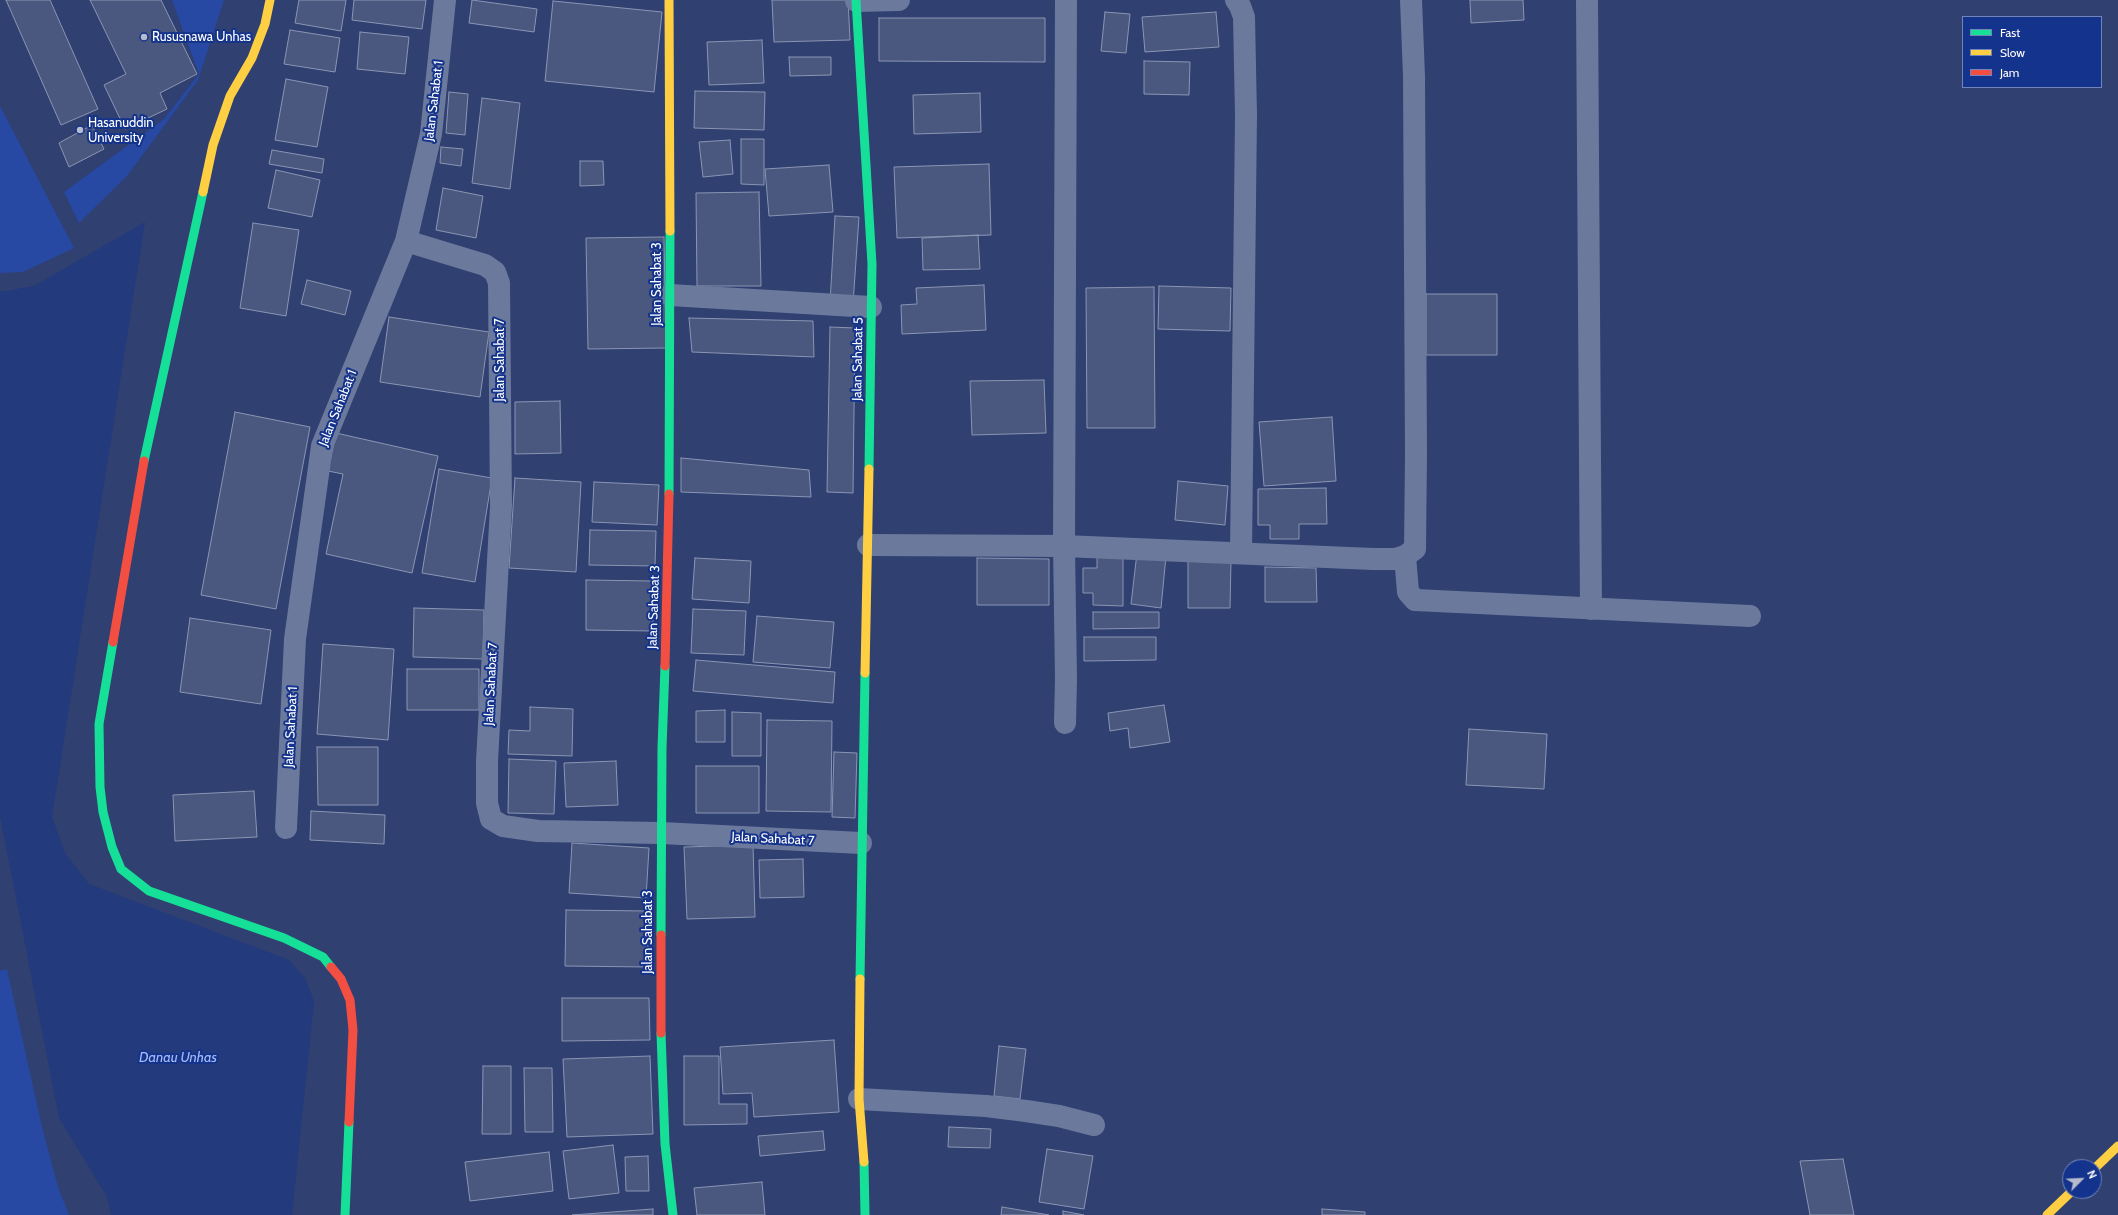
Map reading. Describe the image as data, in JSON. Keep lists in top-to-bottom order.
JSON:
{
  "streets": {
    "street": [
      "Jalan Sahabat 1",
      "Jalan Sahabat 3",
      "Jalan Sahabat 5",
      "Jalan Sahabat 7"
    ]
  },
  "crossings": [
    ["Jalan Sahabat 1", "Jalan Sahabat 7"],
    ["Jalan Sahabat 3", "Jalan Sahabat 7"],
    ["Jalan Sahabat 5", "Jalan Sahabat 7"]
  ],
  "water": ["Danau Unhas"],
  "places": ["Rususnawa Unhas", "Hasanuddin University"],
  "legend": ["Fast", "Slow", "Jam"],
  "north": "top right"
}
